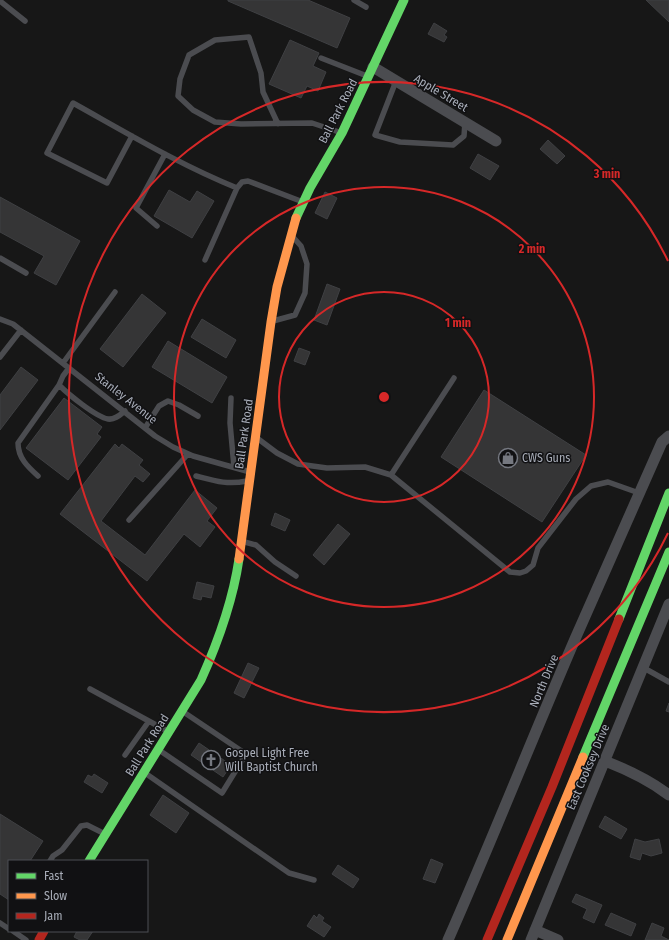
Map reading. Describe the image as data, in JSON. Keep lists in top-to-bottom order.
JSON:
{
  "streets": {
    "main road": ["Ball Park Road"],
    "street": ["Apple Street", "North Drive", "East Cooksey Drive"],
    "lane": ["Stanley Avenue"]
  },
  "crossings": [
    ["Apple Street", "Ball Park Road"],
    ["Ball Park Road", "Stanley Avenue"]
  ],
  "places": {
    "shop": ["CWS Guns"],
    "church": ["Gospel Light Free Will Baptist Church"]
  },
  "legend": ["Fast", "Slow", "Jam"],
  "rings": ["3 min", "2 min", "1 min"]
}
